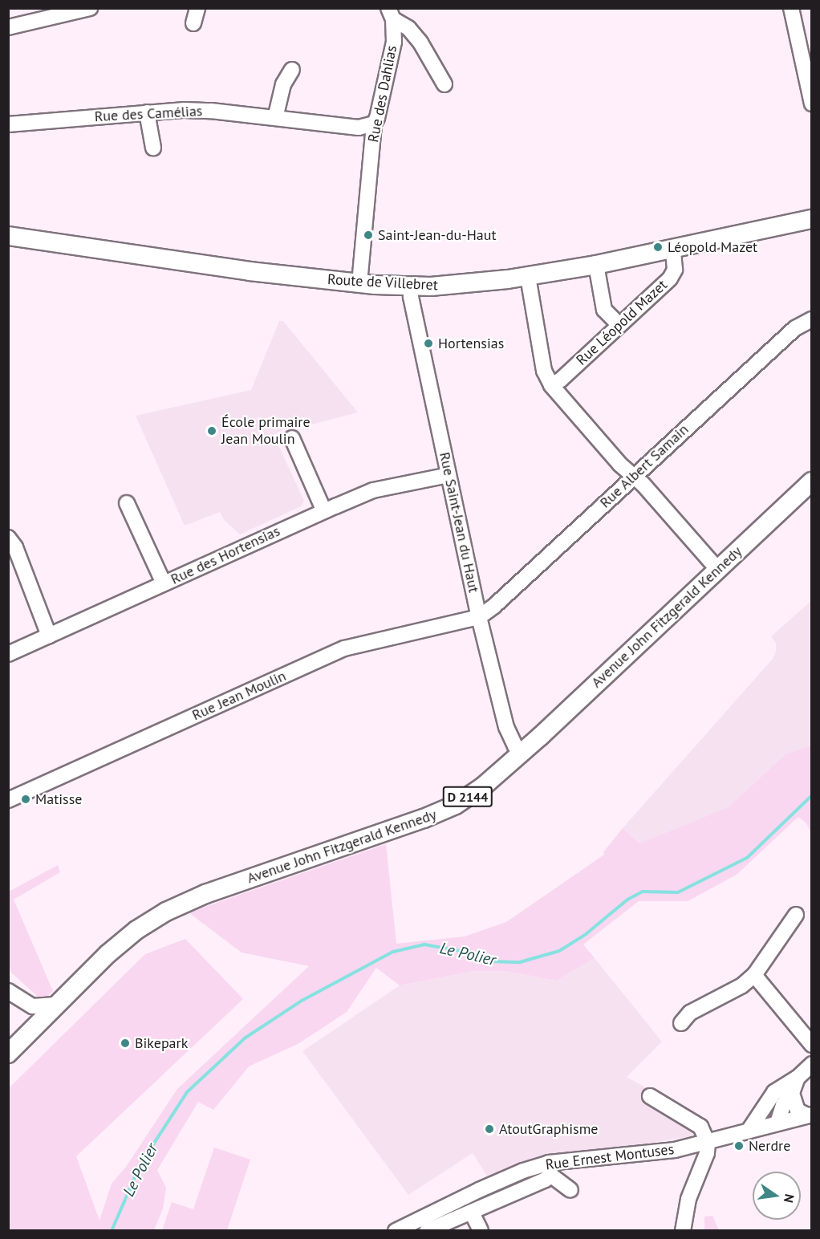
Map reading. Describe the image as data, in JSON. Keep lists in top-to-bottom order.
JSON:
{
  "streets": {
    "main road": ["Route de Villebret", "Avenue John Fitzgerald Kennedy", "D 2144"],
    "street": [
      "Rue des Dahlias",
      "Rue des Camélias",
      "Rue Léopold Mazet",
      "Rue Albert Samain",
      "Rue Saint-Jean du Haut",
      "Rue des Hortensias",
      "Rue Jean Moulin",
      "Rue Ernest Montuses"
    ]
  },
  "crossings": [
    ["Rue des Dahlias", "Rue des Camélias"],
    ["Rue des Dahlias", "Route de Villebret"],
    ["Route de Villebret", "Rue Léopold Mazet"],
    ["Route de Villebret", "Rue Saint-Jean du Haut"],
    ["Rue Albert Samain", "Rue Saint-Jean du Haut"],
    ["Rue Albert Samain", "Rue Jean Moulin"],
    ["Rue Saint-Jean du Haut", "Rue des Hortensias"],
    ["Rue Saint-Jean du Haut", "Avenue John Fitzgerald Kennedy"],
    ["Rue Saint-Jean du Haut", "Rue Jean Moulin"]
  ],
  "water": ["Le Polier"],
  "places": [
    "Saint-Jean-du-Haut",
    "Léopold Mazet",
    "Hortensias",
    "École primaire Jean Moulin",
    "Matisse",
    "Bikepark",
    "AtoutGraphisme",
    "Nerdre"
  ],
  "north": "right"
}
